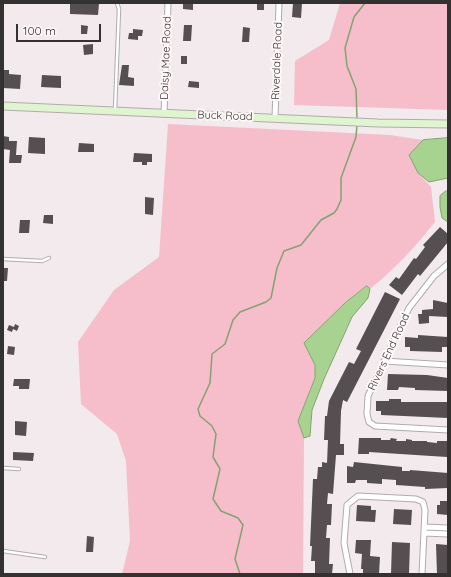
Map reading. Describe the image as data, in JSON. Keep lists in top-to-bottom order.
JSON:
{
  "streets": {
    "street": [
      "Daisy Mae Road",
      "Riverdale Road",
      "Buck Road",
      "Rivers End Road"
    ]
  },
  "crossings": [
    ["Daisy Mae Road", "Buck Road"],
    ["Riverdale Road", "Buck Road"]
  ],
  "scale_bar": "100 m"
}
